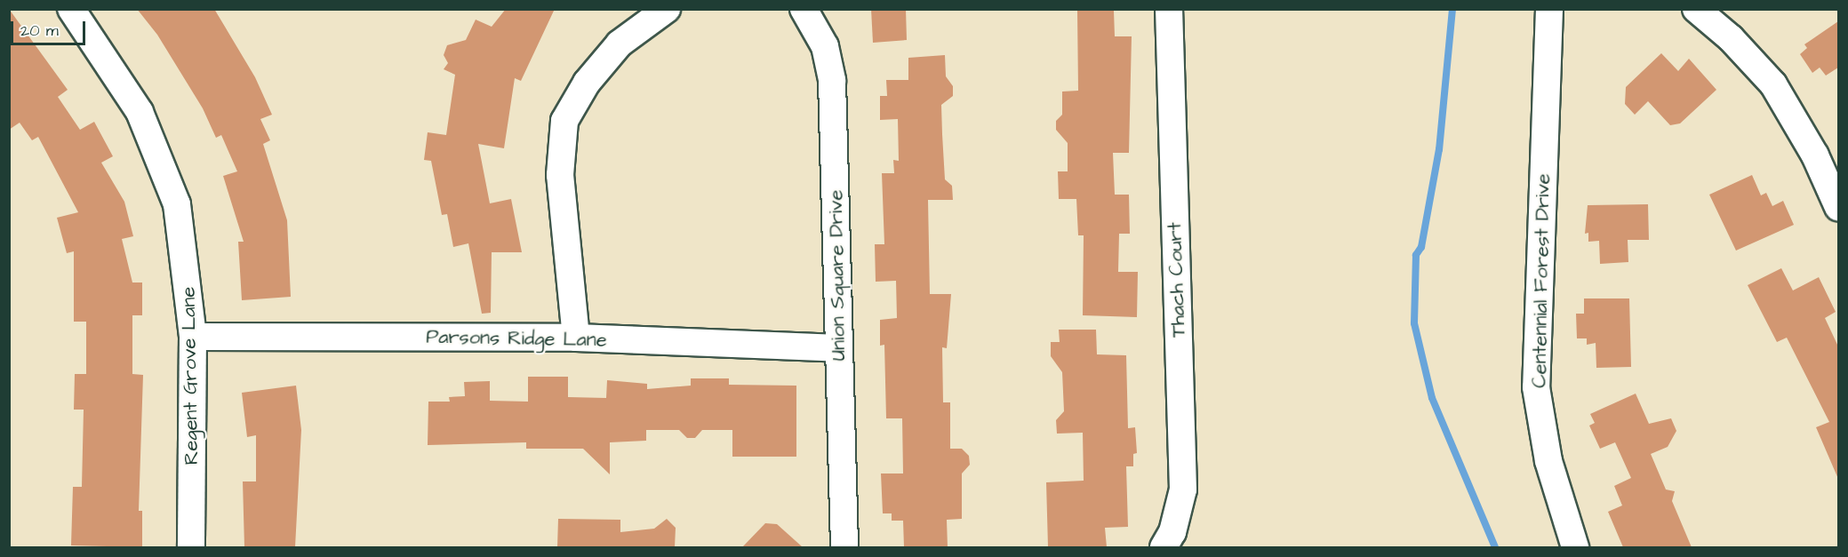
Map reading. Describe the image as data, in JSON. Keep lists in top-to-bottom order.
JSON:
{
  "streets": {
    "street": [
      "Union Square Drive",
      "Thach Court",
      "Centennial Forest Drive",
      "Parsons Ridge Lane",
      "Regent Grove Lane"
    ]
  },
  "crossings": [
    ["Union Square Drive", "Parsons Ridge Lane"],
    ["Parsons Ridge Lane", "Regent Grove Lane"]
  ],
  "scale_bar": "20 m"
}
